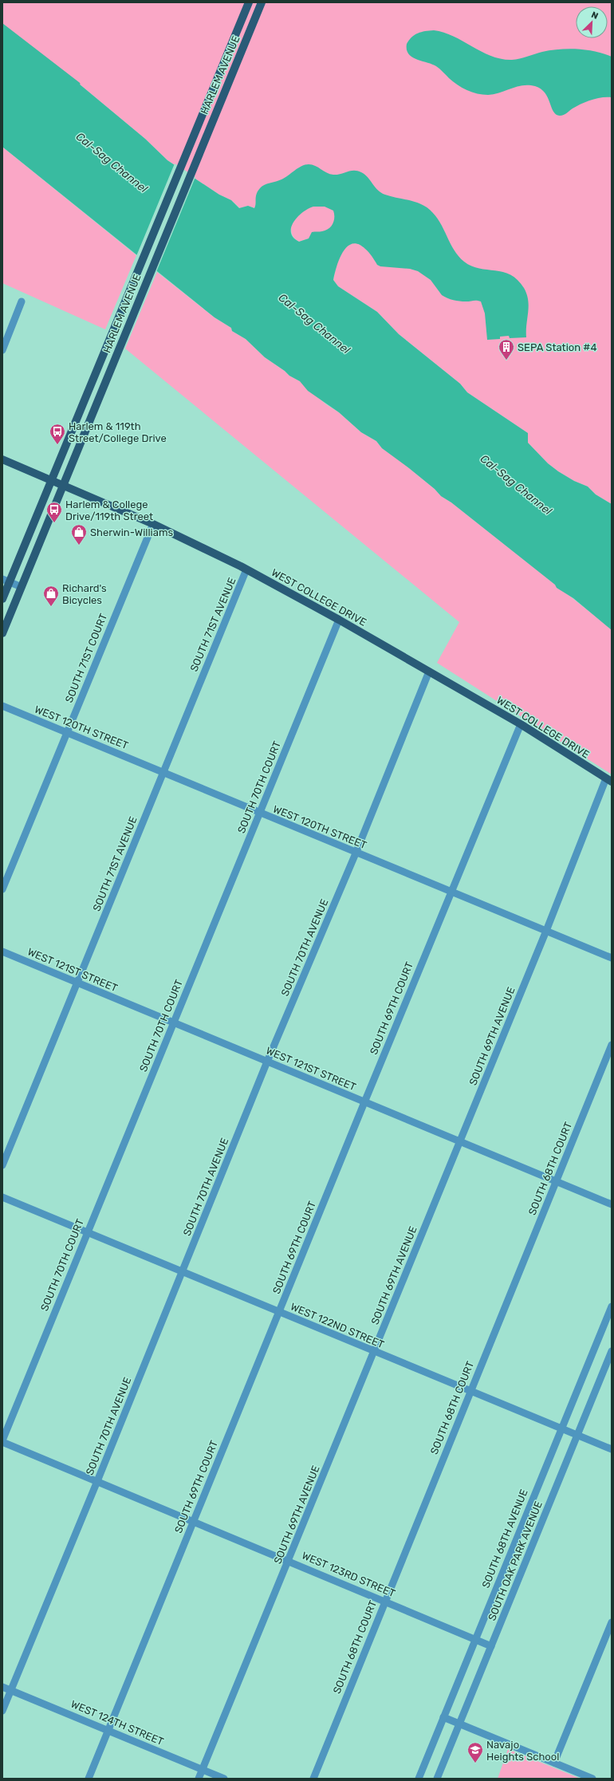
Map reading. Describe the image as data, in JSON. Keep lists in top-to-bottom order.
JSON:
{
  "streets": {
    "main road": ["HARLEM AVENUE", "WEST COLLEGE DRIVE"],
    "street": [
      "SOUTH 71ST AVENUE",
      "SOUTH 71ST COURT",
      "WEST 120TH STREET",
      "SOUTH 70TH COURT",
      "SOUTH 70TH AVENUE",
      "WEST 121ST STREET",
      "SOUTH 69TH COURT",
      "SOUTH 69TH AVENUE",
      "SOUTH 68TH COURT",
      "WEST 122ND STREET",
      "SOUTH 68TH AVENUE",
      "SOUTH OAK PARK AVENUE",
      "WEST 123RD STREET",
      "WEST 124TH STREET"
    ]
  },
  "crossings": [
    ["HARLEM AVENUE", "WEST COLLEGE DRIVE"],
    ["WEST COLLEGE DRIVE", "SOUTH 71ST AVENUE"],
    ["WEST COLLEGE DRIVE", "SOUTH 71ST COURT"],
    ["WEST COLLEGE DRIVE", "SOUTH 70TH COURT"],
    ["WEST COLLEGE DRIVE", "SOUTH 70TH AVENUE"],
    ["WEST COLLEGE DRIVE", "SOUTH 69TH COURT"],
    ["WEST COLLEGE DRIVE", "SOUTH 69TH AVENUE"],
    ["SOUTH 71ST AVENUE", "WEST 120TH STREET"],
    ["SOUTH 71ST AVENUE", "WEST 121ST STREET"],
    ["SOUTH 71ST COURT", "WEST 120TH STREET"],
    ["WEST 120TH STREET", "SOUTH 70TH COURT"],
    ["WEST 120TH STREET", "SOUTH 70TH AVENUE"],
    ["WEST 120TH STREET", "SOUTH 69TH COURT"],
    ["WEST 120TH STREET", "SOUTH 69TH AVENUE"],
    ["SOUTH 70TH COURT", "WEST 121ST STREET"],
    ["SOUTH 70TH COURT", "WEST 122ND STREET"],
    ["SOUTH 70TH COURT", "WEST 123RD STREET"],
    ["SOUTH 70TH AVENUE", "WEST 121ST STREET"],
    ["SOUTH 70TH AVENUE", "WEST 122ND STREET"],
    ["SOUTH 70TH AVENUE", "WEST 123RD STREET"],
    ["SOUTH 70TH AVENUE", "WEST 124TH STREET"],
    ["WEST 121ST STREET", "SOUTH 69TH COURT"],
    ["WEST 121ST STREET", "SOUTH 69TH AVENUE"],
    ["WEST 121ST STREET", "SOUTH 68TH COURT"],
    ["SOUTH 69TH COURT", "WEST 122ND STREET"],
    ["SOUTH 69TH COURT", "WEST 123RD STREET"],
    ["SOUTH 69TH COURT", "WEST 124TH STREET"],
    ["SOUTH 69TH AVENUE", "WEST 122ND STREET"],
    ["SOUTH 69TH AVENUE", "WEST 123RD STREET"],
    ["SOUTH 69TH AVENUE", "WEST 124TH STREET"],
    ["SOUTH 68TH COURT", "WEST 122ND STREET"],
    ["SOUTH 68TH COURT", "WEST 123RD STREET"],
    ["WEST 122ND STREET", "SOUTH 68TH AVENUE"],
    ["WEST 122ND STREET", "SOUTH OAK PARK AVENUE"],
    ["SOUTH 68TH AVENUE", "WEST 123RD STREET"],
    ["SOUTH OAK PARK AVENUE", "WEST 123RD STREET"]
  ],
  "water": ["Cal-Sag Channel"],
  "places": {
    "building": ["SEPA Station #4"],
    "bus stop": ["Harlem & 119th Street/College Drive", "Harlem & College Drive/119th Street"],
    "shop": ["Sherwin-Williams", "Richard's Bicycles"],
    "school or university": ["Navajo Heights School"]
  },
  "north": "top right"
}
